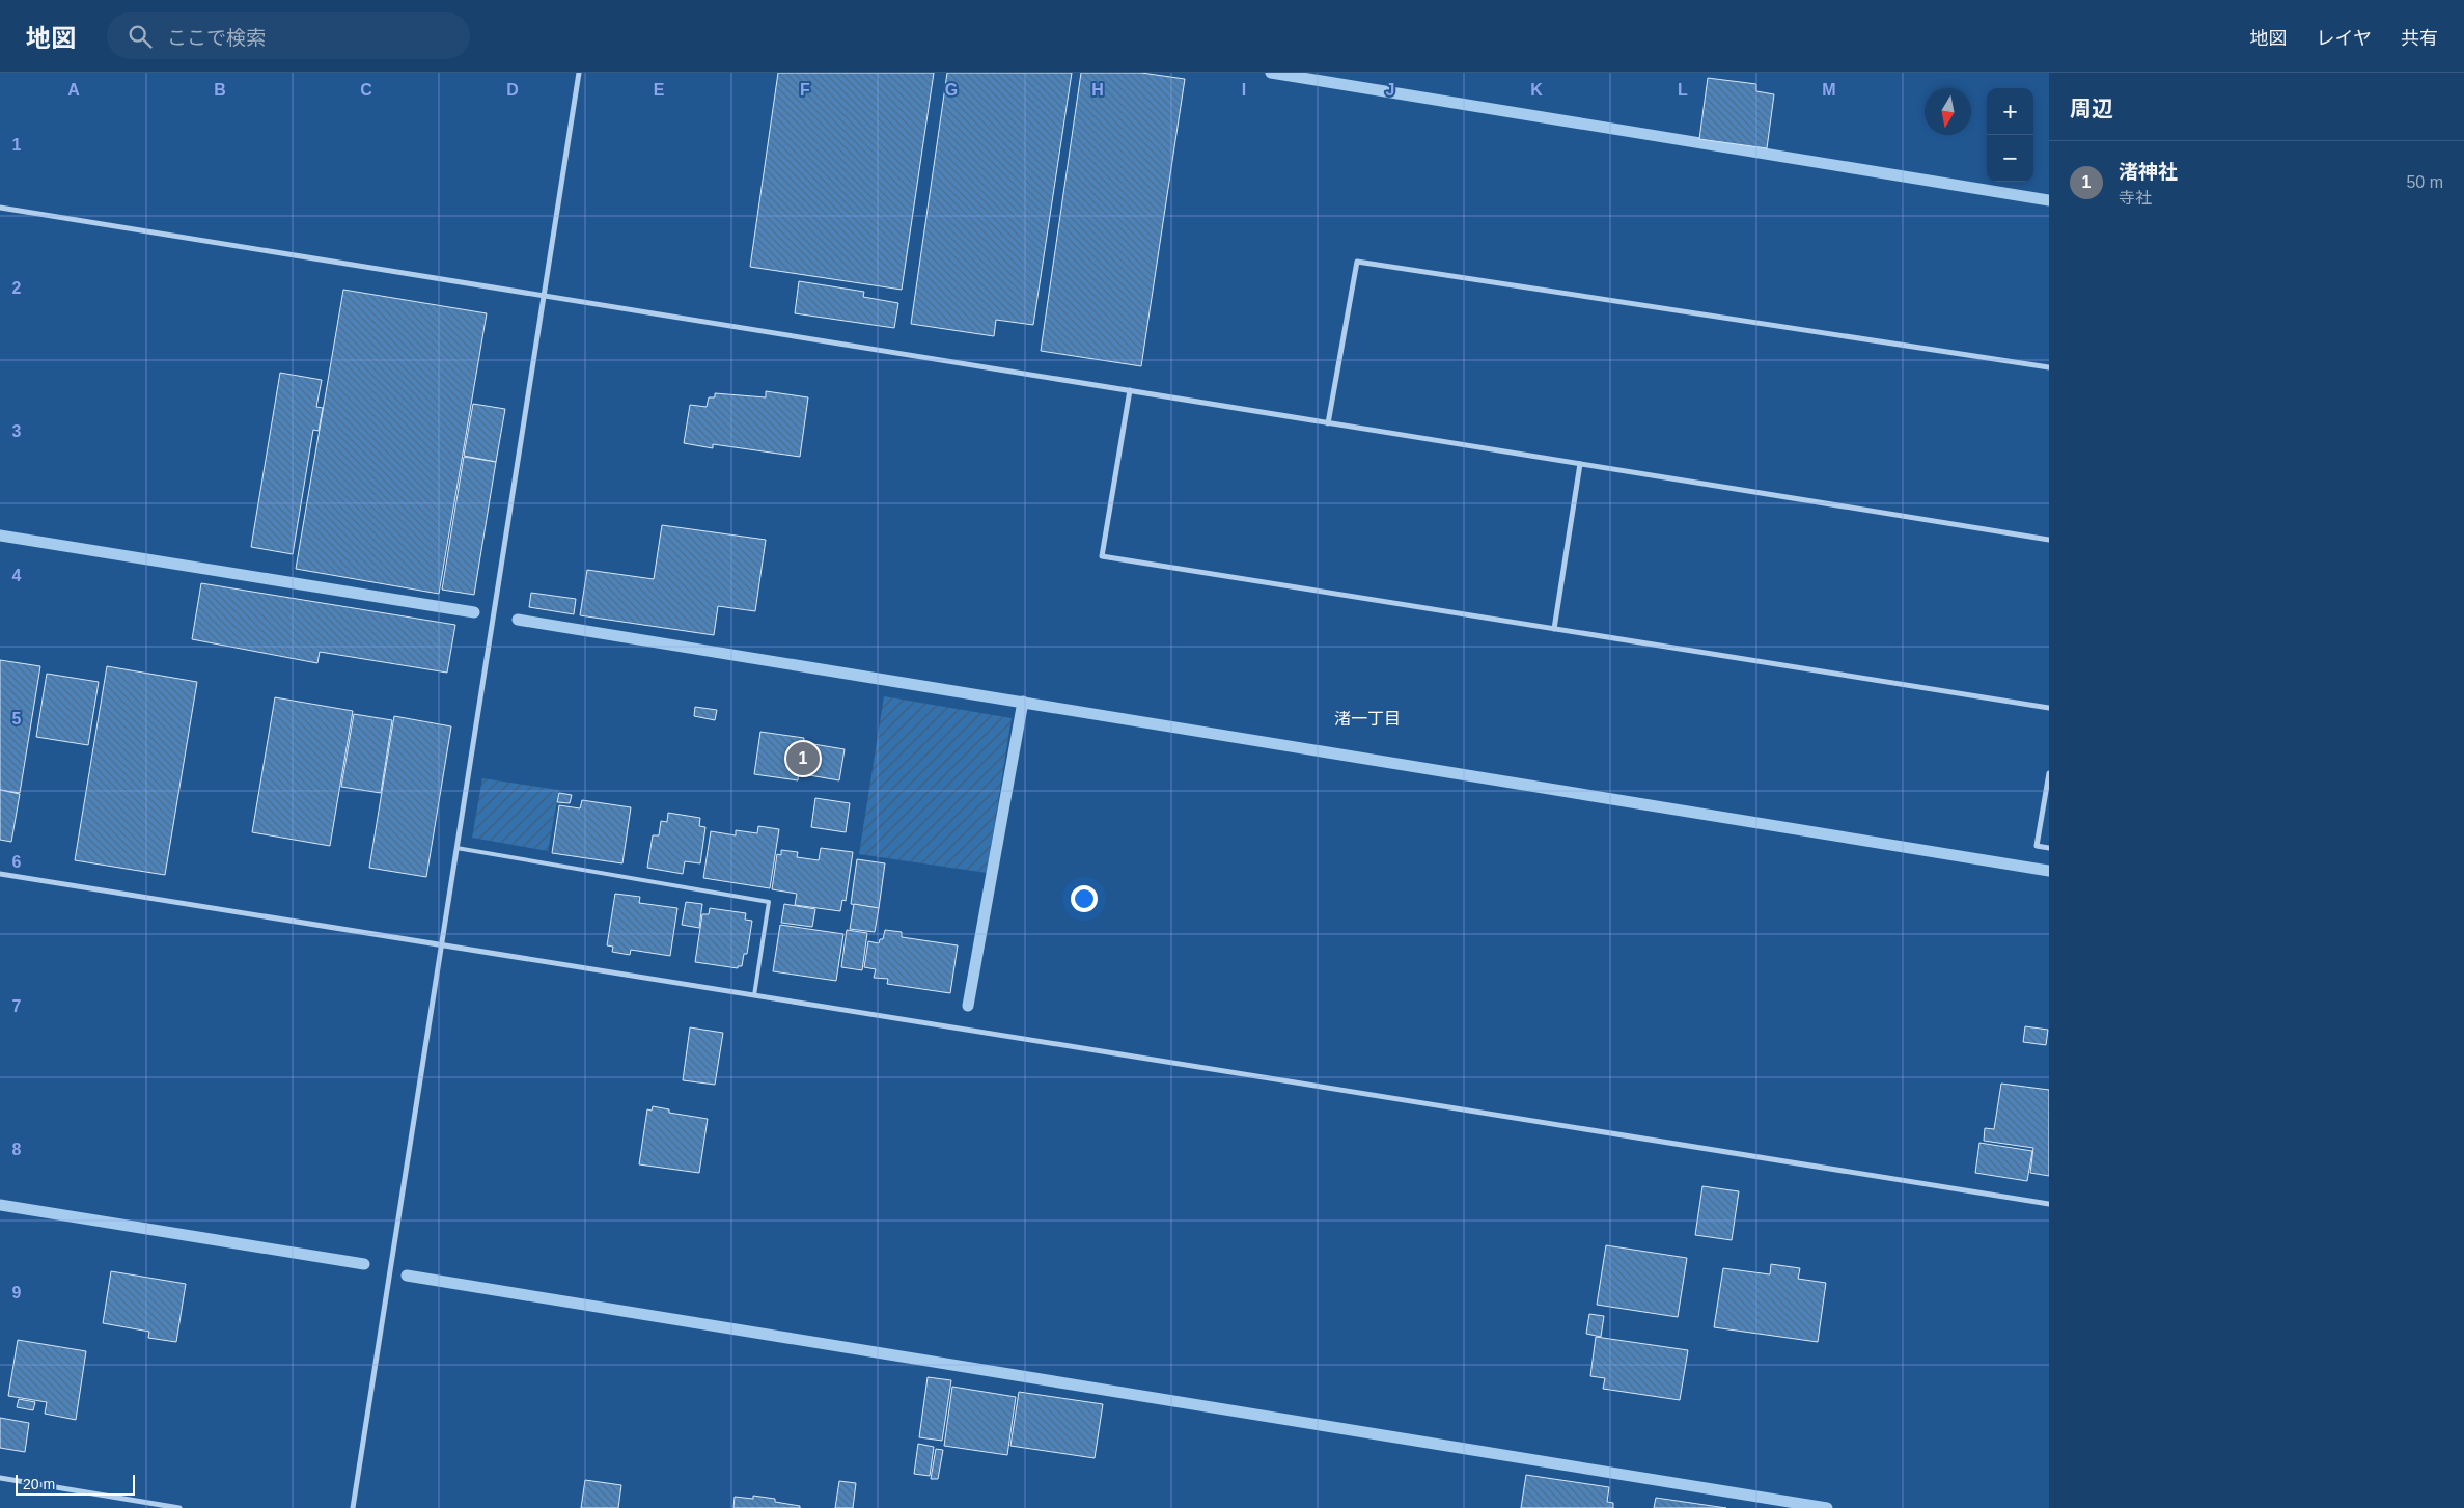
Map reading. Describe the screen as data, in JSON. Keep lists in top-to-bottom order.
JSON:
{
  "districts": ["渚一丁目"],
  "scale_bar": "20 m",
  "north": "bottom",
  "page": {
    "header": "地図",
    "search": "ここで検索",
    "nav": ["地図", "レイヤ", "共有"],
    "heading": "周辺",
    "map_buttons": ["+", "−"],
    "list": [
      {
        "mark": "1",
        "name": "渚神社",
        "note": "寺社",
        "value": "50 m"
      }
    ],
    "pins": "1",
    "scale": "20 m"
  },
  "grid": {
    "columns": [
      "A",
      "B",
      "C",
      "D",
      "E",
      "F",
      "G",
      "H",
      "I",
      "J",
      "K",
      "L",
      "M"
    ],
    "rows": [
      "1",
      "2",
      "3",
      "4",
      "5",
      "6",
      "7",
      "8",
      "9"
    ]
  }
}
